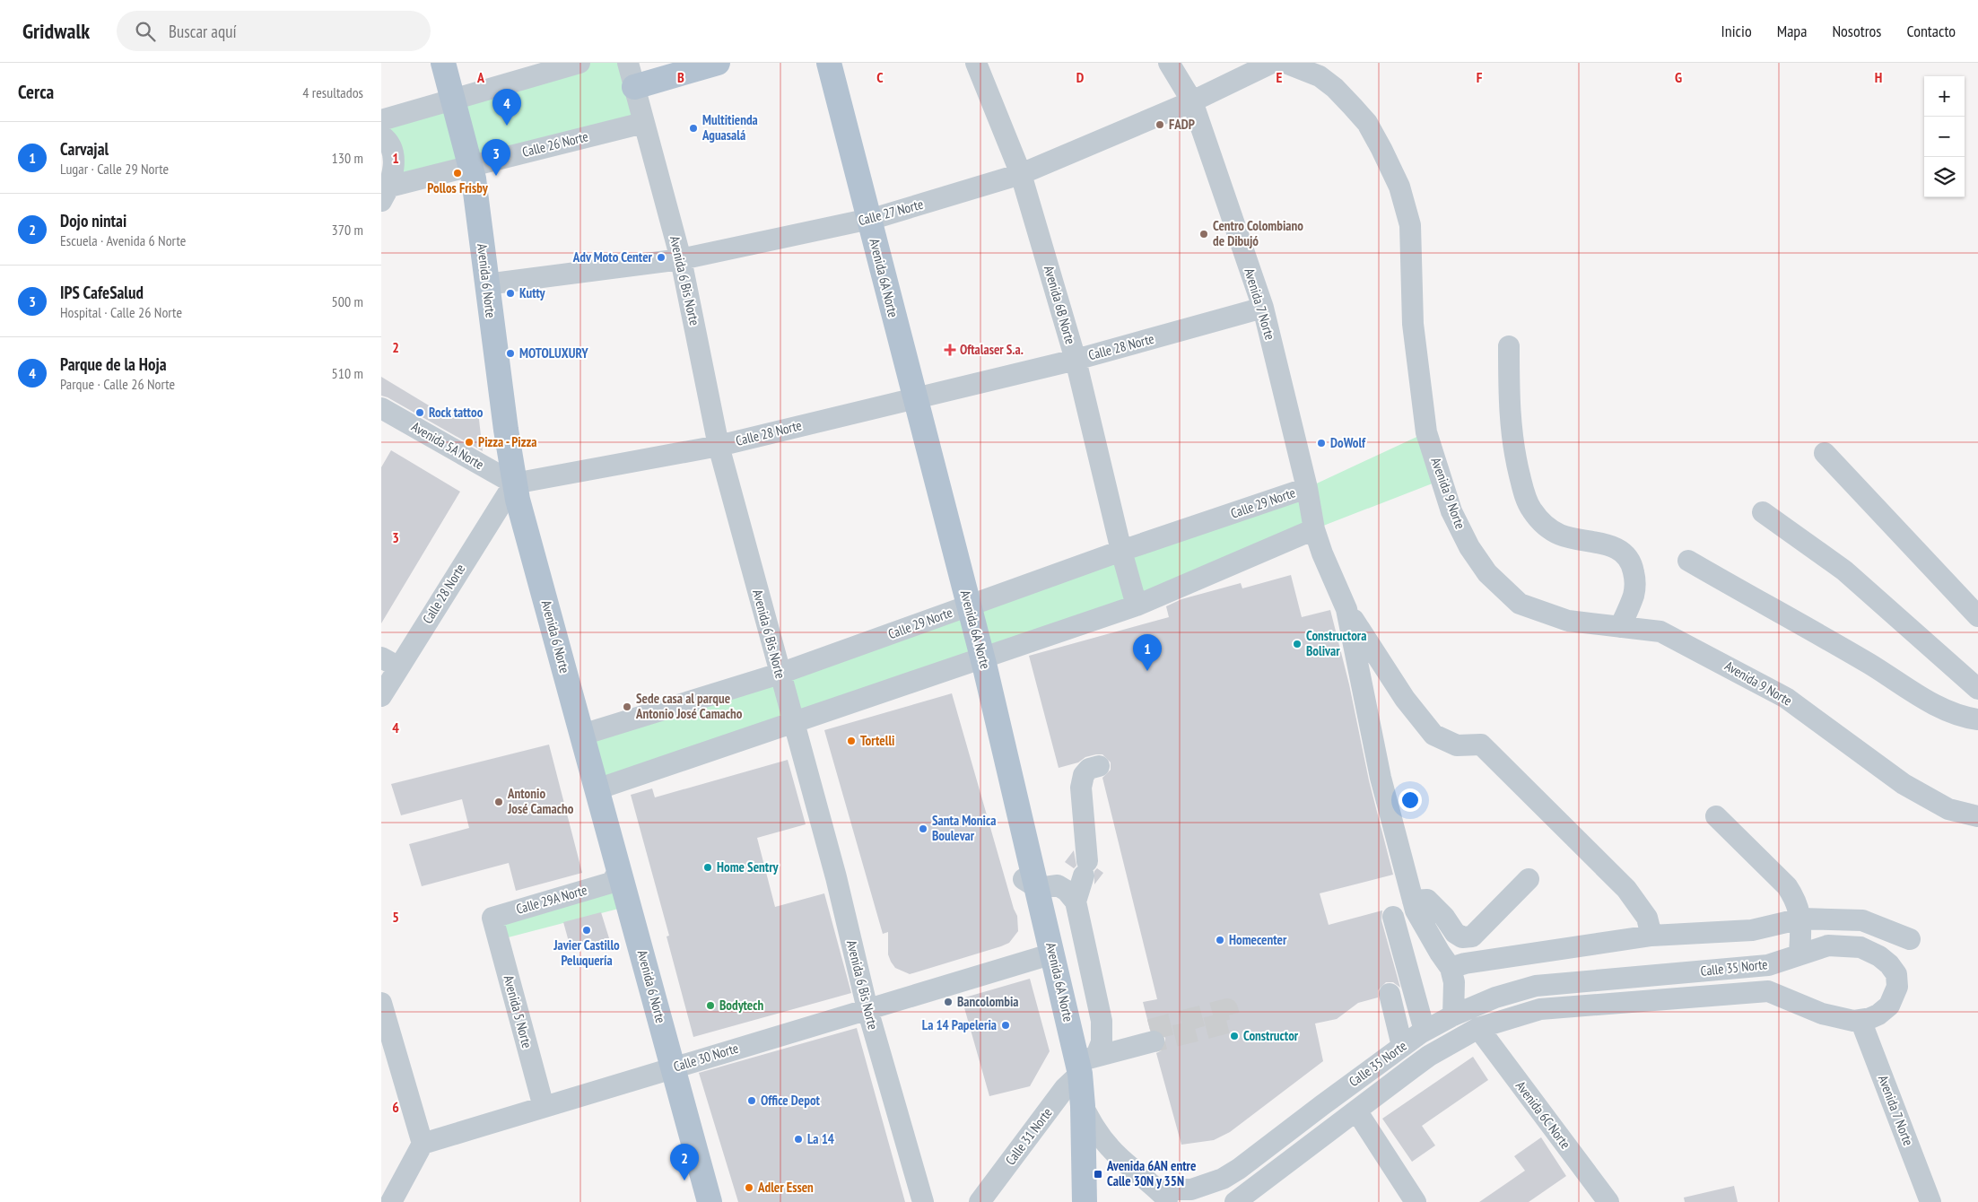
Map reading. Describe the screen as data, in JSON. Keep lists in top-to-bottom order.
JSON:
{
  "streets": {
    "main road": ["Avenida 6A Norte", "Avenida 6 Norte"],
    "street": [
      "Calle 26 Norte",
      "Calle 27 Norte",
      "Avenida 6 Bis Norte",
      "Avenida 7 Norte",
      "Avenida 6B Norte",
      "Calle 28 Norte",
      "Avenida 5A Norte",
      "Avenida 9 Norte",
      "Calle 29 Norte",
      "Calle 29A Norte",
      "Calle 35 Norte",
      "Avenida 5 Norte",
      "Calle 30 Norte",
      "Avenida 6C Norte",
      "Calle 31 Norte"
    ]
  },
  "crossings": [
    ["Calle 26 Norte", "Avenida 6 Norte"],
    ["Calle 26 Norte", "Avenida 6 Bis Norte"],
    ["Calle 27 Norte", "Avenida 6A Norte"],
    ["Calle 27 Norte", "Avenida 6 Norte"],
    ["Calle 27 Norte", "Avenida 6 Bis Norte"],
    ["Calle 27 Norte", "Avenida 7 Norte"],
    ["Calle 27 Norte", "Avenida 6B Norte"],
    ["Avenida 6A Norte", "Calle 28 Norte"],
    ["Avenida 6A Norte", "Calle 29 Norte"],
    ["Avenida 6A Norte", "Calle 30 Norte"],
    ["Avenida 6A Norte", "Calle 31 Norte"],
    ["Avenida 6 Norte", "Calle 28 Norte"],
    ["Avenida 6 Norte", "Avenida 5A Norte"],
    ["Avenida 6 Norte", "Calle 29 Norte"],
    ["Avenida 6 Norte", "Calle 29A Norte"],
    ["Avenida 6 Norte", "Calle 30 Norte"],
    ["Avenida 6 Bis Norte", "Calle 28 Norte"],
    ["Avenida 6 Bis Norte", "Calle 29 Norte"],
    ["Avenida 6 Bis Norte", "Calle 30 Norte"],
    ["Avenida 7 Norte", "Calle 28 Norte"],
    ["Avenida 7 Norte", "Calle 29 Norte"],
    ["Avenida 7 Norte", "Calle 35 Norte"],
    ["Avenida 6B Norte", "Calle 28 Norte"],
    ["Avenida 6B Norte", "Calle 29 Norte"],
    ["Calle 28 Norte", "Avenida 5A Norte"],
    ["Calle 29A Norte", "Avenida 5 Norte"],
    ["Calle 35 Norte", "Avenida 6C Norte"],
    ["Avenida 5 Norte", "Calle 30 Norte"]
  ],
  "places": {
    "other": [
      "FADP",
      "Multitienda Aguasalá",
      "Pollos Frisby",
      "Centro Colombiano de Dibujó",
      "Adv Moto Center",
      "Kutty",
      "MOTOLUXURY",
      "Rock tattoo",
      "Pizza - Pizza",
      "DoWolf",
      "Constructora Bolivar",
      "Sede casa al parque Antonio José Camacho",
      "Tortelli",
      "Antonio José Camacho",
      "Santa Monica Boulevar",
      "Home Sentry",
      "Javier Castillo Peluquería",
      "Homecenter",
      "Bancolombia",
      "Bodytech",
      "La 14 Papeleria",
      "Constructor",
      "Office Depot",
      "La 14",
      "Adler Essen"
    ],
    "health": ["Oftalaser S.a."],
    "transit": ["Avenida 6AN entre Calle 30N y 35N"]
  },
  "page": {
    "header": "Gridwalk",
    "search": "Buscar aquí",
    "nav": [
      "Inicio",
      "Mapa",
      "Nosotros",
      "Contacto"
    ],
    "heading": ["Cerca", "4 resultados"],
    "map_buttons": ["+", "−"],
    "pins": [
      "4",
      "3",
      "1",
      "2"
    ],
    "list": [
      {
        "mark": "1",
        "name": "Carvajal",
        "note": "Lugar · Calle 29 Norte",
        "value": "130 m"
      },
      {
        "mark": "2",
        "name": "Dojo nintai",
        "note": "Escuela · Avenida 6 Norte",
        "value": "370 m"
      },
      {
        "mark": "3",
        "name": "IPS CafeSalud",
        "note": "Hospital · Calle 26 Norte",
        "value": "500 m"
      },
      {
        "mark": "4",
        "name": "Parque de la Hoja",
        "note": "Parque · Calle 26 Norte",
        "value": "510 m"
      }
    ]
  },
  "grid": {
    "columns": [
      "A",
      "B",
      "C",
      "D",
      "E",
      "F",
      "G",
      "H"
    ],
    "rows": [
      "1",
      "2",
      "3",
      "4",
      "5",
      "6"
    ]
  }
}
